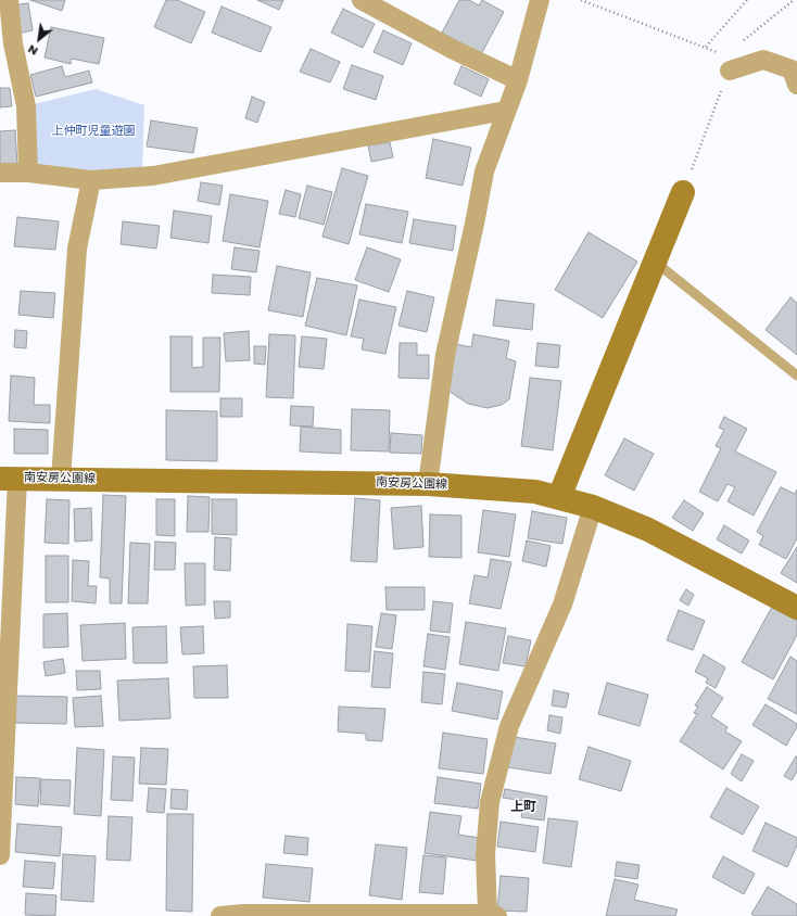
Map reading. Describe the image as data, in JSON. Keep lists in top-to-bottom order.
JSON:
{
  "streets": {
    "main road": ["南安房公園線"]
  },
  "districts": ["上町"],
  "parks": ["上仲町児童遊園"],
  "north": "bottom left"
}
